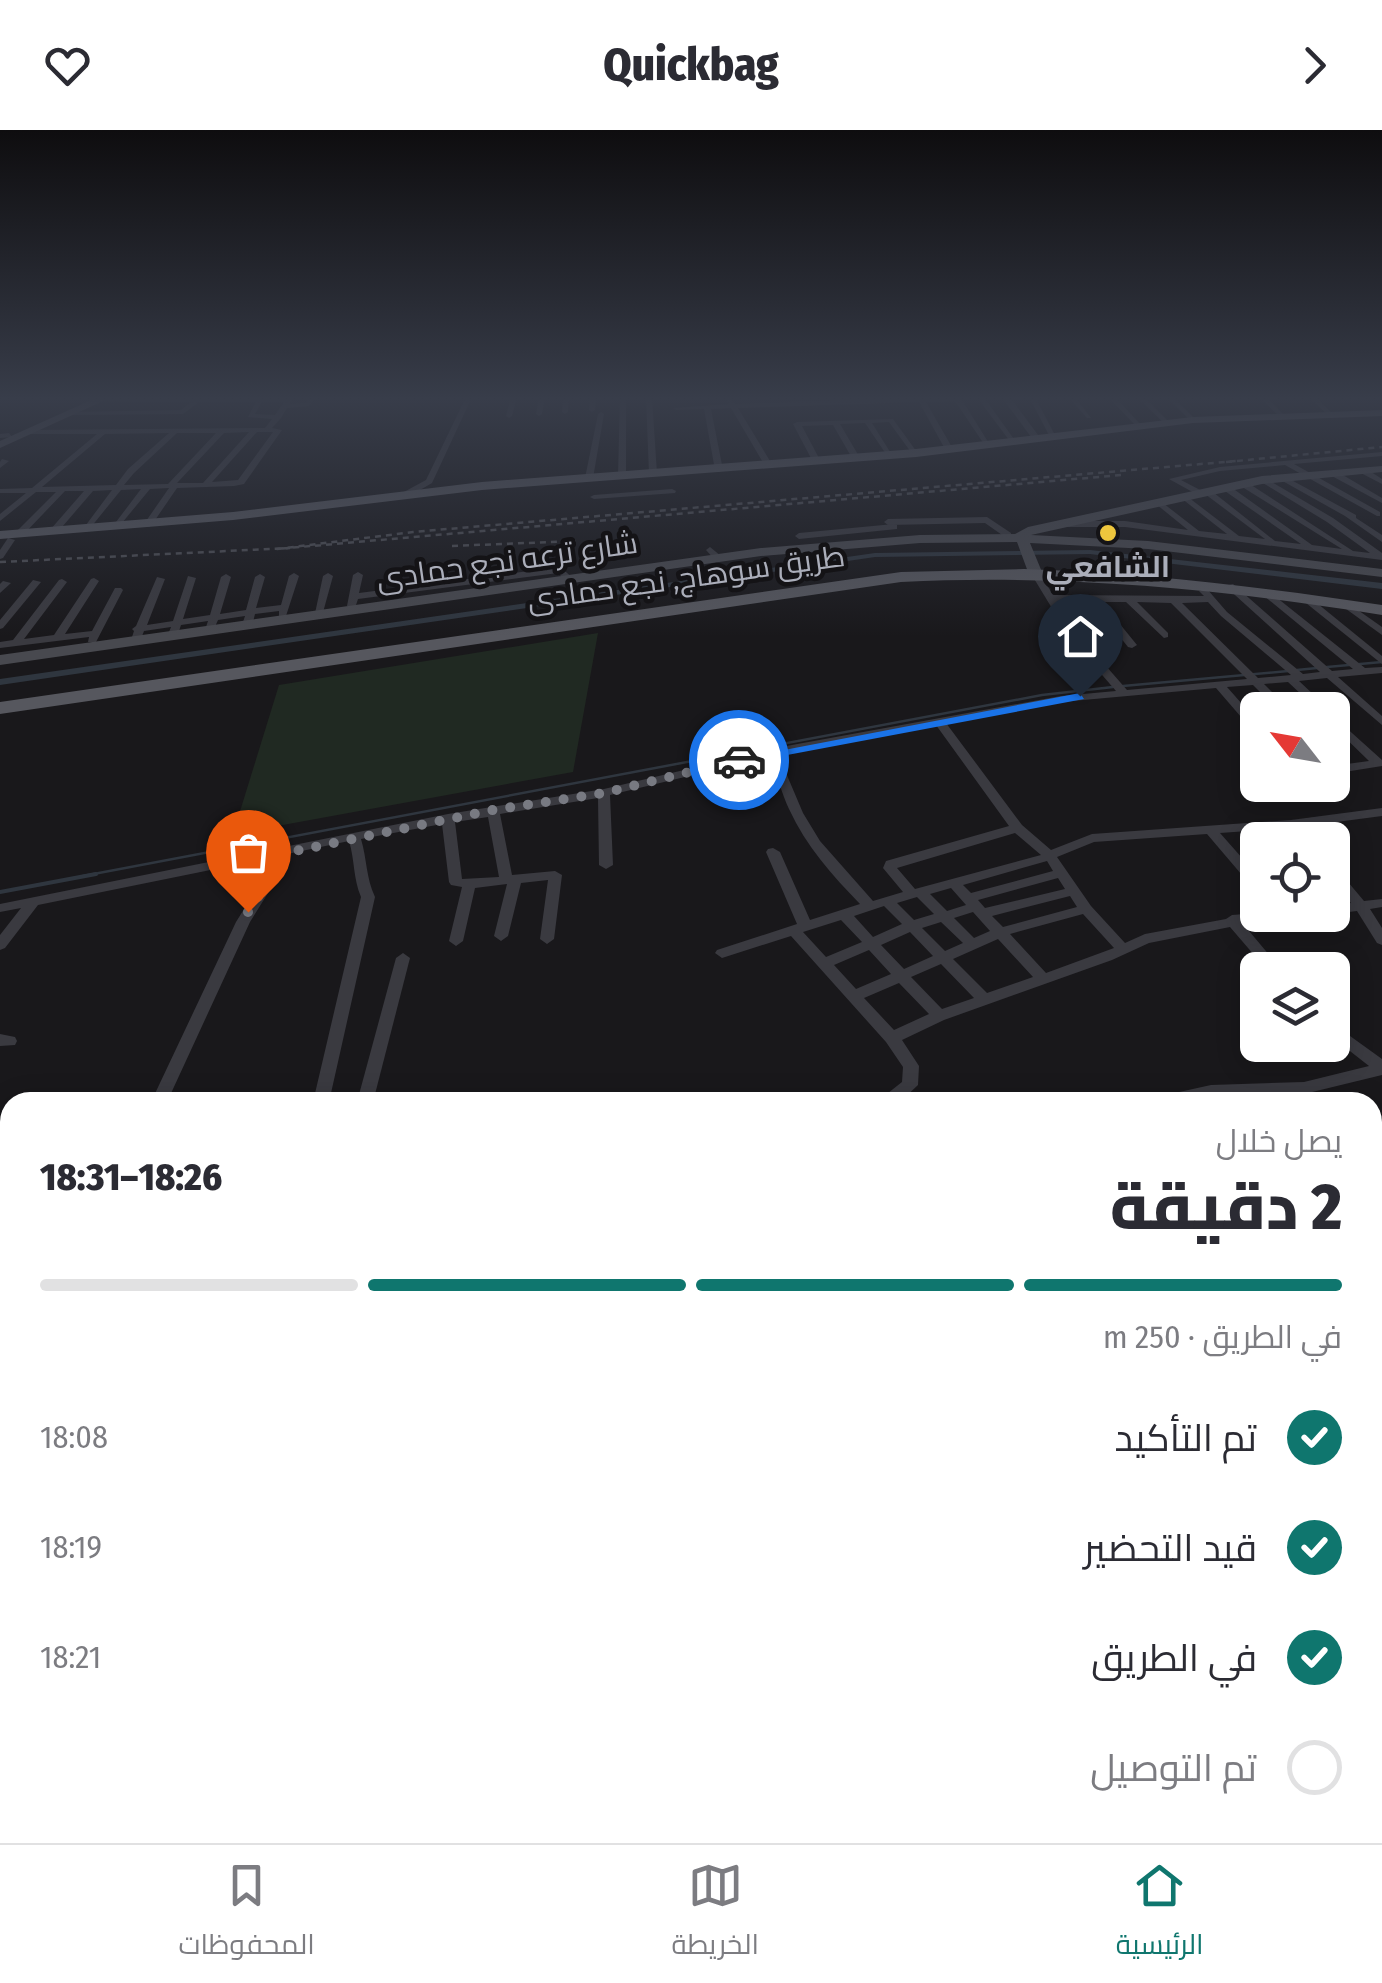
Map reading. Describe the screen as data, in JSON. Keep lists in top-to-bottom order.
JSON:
{
  "streets": {
    "main road": ["طريق سوهاج, نجع حمادى"],
    "street": ["شارع ترعه نجع حمادى"]
  },
  "places": ["الشافعي"],
  "north": "top left",
  "page": {
    "header": "Quickbag",
    "heading": ["2 دقيقة", "يصل خلال", "18:26–18:31"],
    "bar": "في الطريق · 250 m",
    "list": [
      ["تم التأكيد", "18:08"],
      ["قيد التحضير", "18:19"],
      ["في الطريق", "18:21"],
      "تم التوصيل"
    ],
    "tabs": ["الرئيسية", "الخريطة", "المحفوظات"]
  }
}
